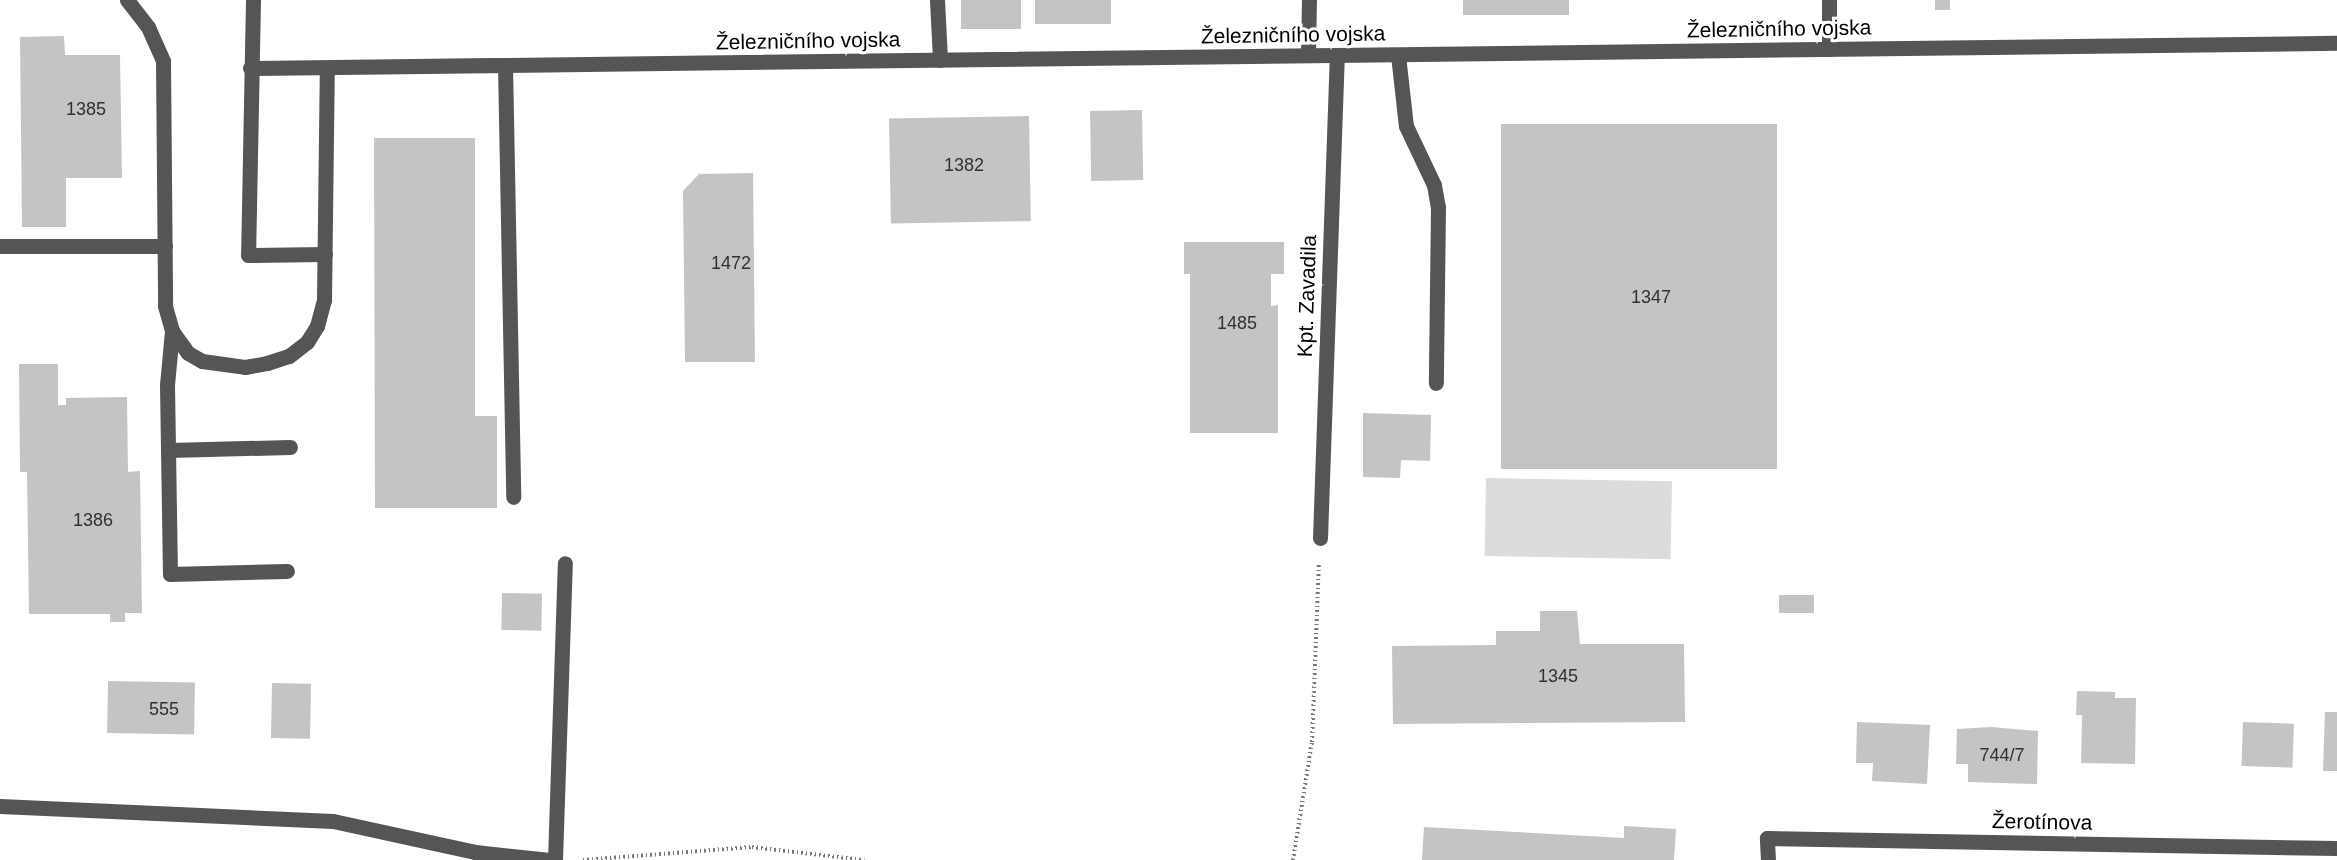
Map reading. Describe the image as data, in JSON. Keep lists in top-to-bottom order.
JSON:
{
  "streets": {
    "street": ["Železničního vojska", "Kpt. Zavadila", "Žerotínova"]
  },
  "crossings": [
    ["Železničního vojska", "Kpt. Zavadila"]
  ],
  "house_numbers": [
    "1385",
    "1382",
    "1472",
    "1347",
    "1485",
    "1386",
    "1345",
    "555",
    "744/7"
  ]
}
